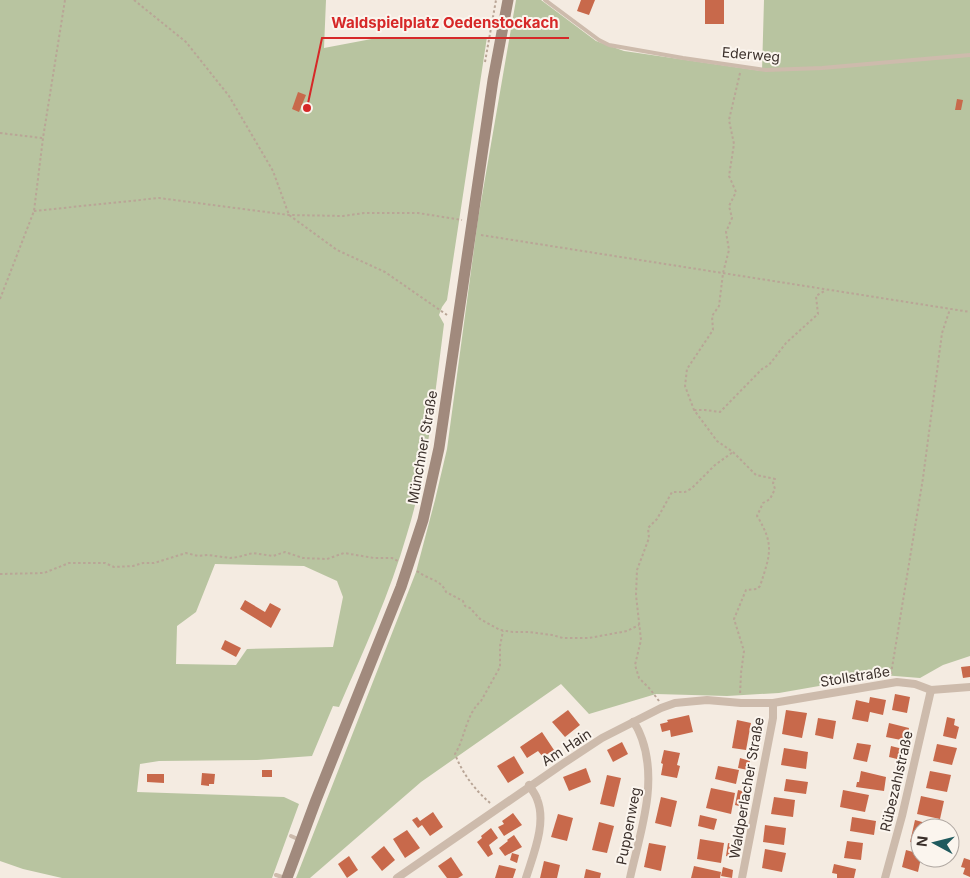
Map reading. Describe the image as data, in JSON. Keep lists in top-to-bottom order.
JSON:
{
  "streets": {
    "main road": ["Münchner Straße"],
    "street": [
      "Stollstraße",
      "Am Hain",
      "Rübezahlstraße",
      "Waldperlacher Straße",
      "Puppenweg"
    ],
    "lane": ["Ederweg"]
  },
  "crossings": [
    ["Stollstraße", "Am Hain"],
    ["Stollstraße", "Rübezahlstraße"],
    ["Stollstraße", "Waldperlacher Straße"],
    ["Am Hain", "Waldperlacher Straße"],
    ["Am Hain", "Puppenweg"]
  ],
  "places": ["Waldspielplatz Oedenstockach"],
  "north": "left"
}
